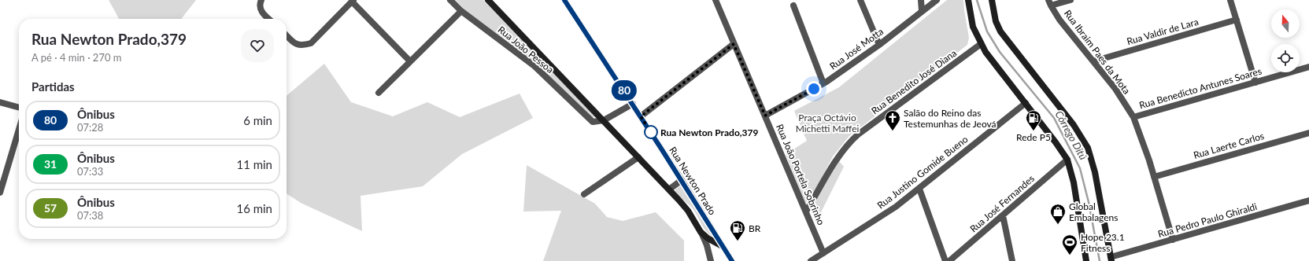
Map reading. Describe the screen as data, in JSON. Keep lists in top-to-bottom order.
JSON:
{
  "streets": {
    "street": [
      "Rua Valdir de Lara",
      "Rua José Motta",
      "Rua João Pessoa",
      "Rua Ibraim Paes da Mota",
      "Rua Benedito José Diana",
      "Rua Benedicto Antunes Soares",
      "Rua Laerte Carlos",
      "Rua Justino Gomide Bueno",
      "Rua João Portela Sobrinho",
      "Rua Newton Prado",
      "Rua José Fernandes",
      "Rua Pedro Paulo Ghiraldi"
    ]
  },
  "crossings": [
    ["Rua Valdir de Lara", "Rua Ibraim Paes da Mota"],
    ["Rua José Motta", "Rua João Portela Sobrinho"],
    ["Rua Ibraim Paes da Mota", "Rua Benedicto Antunes Soares"],
    ["Rua Ibraim Paes da Mota", "Rua Laerte Carlos"],
    ["Rua Ibraim Paes da Mota", "Rua Pedro Paulo Ghiraldi"],
    ["Rua Benedito José Diana", "Rua João Portela Sobrinho"],
    ["Rua Justino Gomide Bueno", "Rua João Portela Sobrinho"]
  ],
  "water": ["Córrego Ditú"],
  "parks": ["Praça Octávio Michetti Maffei"],
  "places": {
    "church": ["Salão do Reino das Testemunhas de Jeová"],
    "fuel station": ["Rede P5", "BR"],
    "other": ["Rua Newton Prado,379"],
    "shop": ["Global Embalagens"],
    "sports": ["Hope 23.1 Fitness"]
  },
  "lines": ["bus line 80"],
  "north": "top",
  "page": {
    "on_map": "80",
    "heading": [
      ["Rua Newton Prado,379", "A pé · 4 min · 270 m"],
      "Partidas"
    ],
    "list": [
      {
        "mark": "80",
        "name": "Ônibus",
        "note": "07:28",
        "value": "6 min"
      },
      {
        "mark": "31",
        "name": "Ônibus",
        "note": "07:33",
        "value": "11 min"
      },
      {
        "mark": "57",
        "name": "Ônibus",
        "note": "07:38",
        "value": "16 min"
      }
    ]
  }
}
